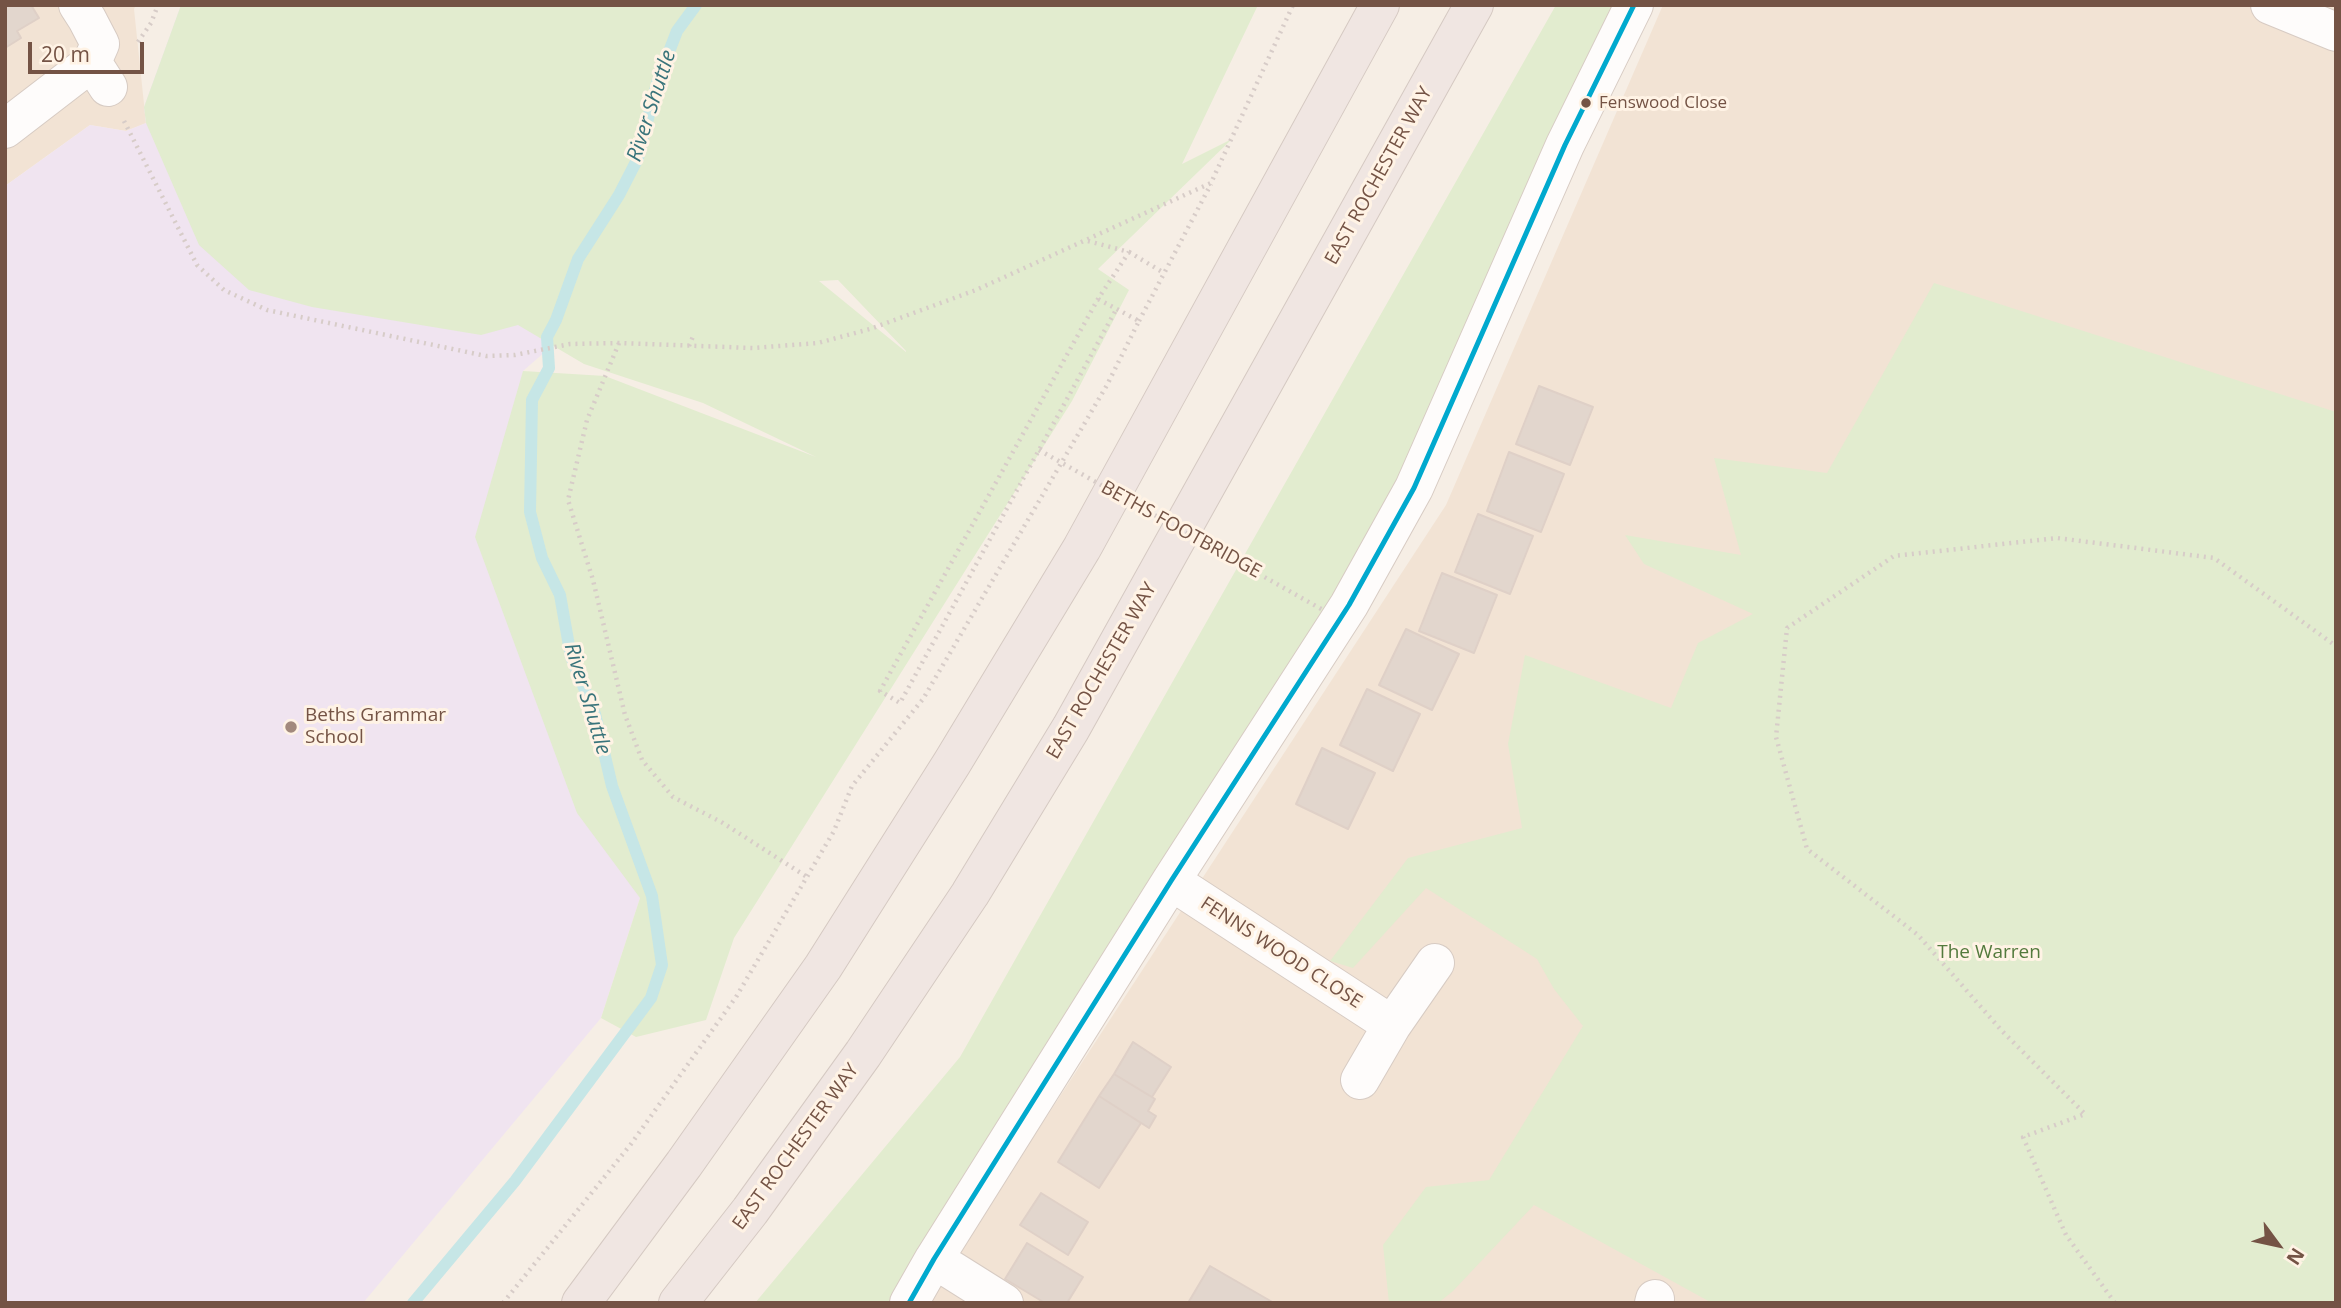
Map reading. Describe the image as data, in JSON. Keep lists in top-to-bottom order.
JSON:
{
  "streets": {
    "highway": ["EAST ROCHESTER WAY"],
    "street": ["FENNS WOOD CLOSE"],
    "path": ["BETHS FOOTBRIDGE"]
  },
  "water": ["River Shuttle"],
  "parks": ["The Warren"],
  "places": ["Fenswood Close", "Beths Grammar School"],
  "scale_bar": "20 m",
  "north": "bottom right"
}
